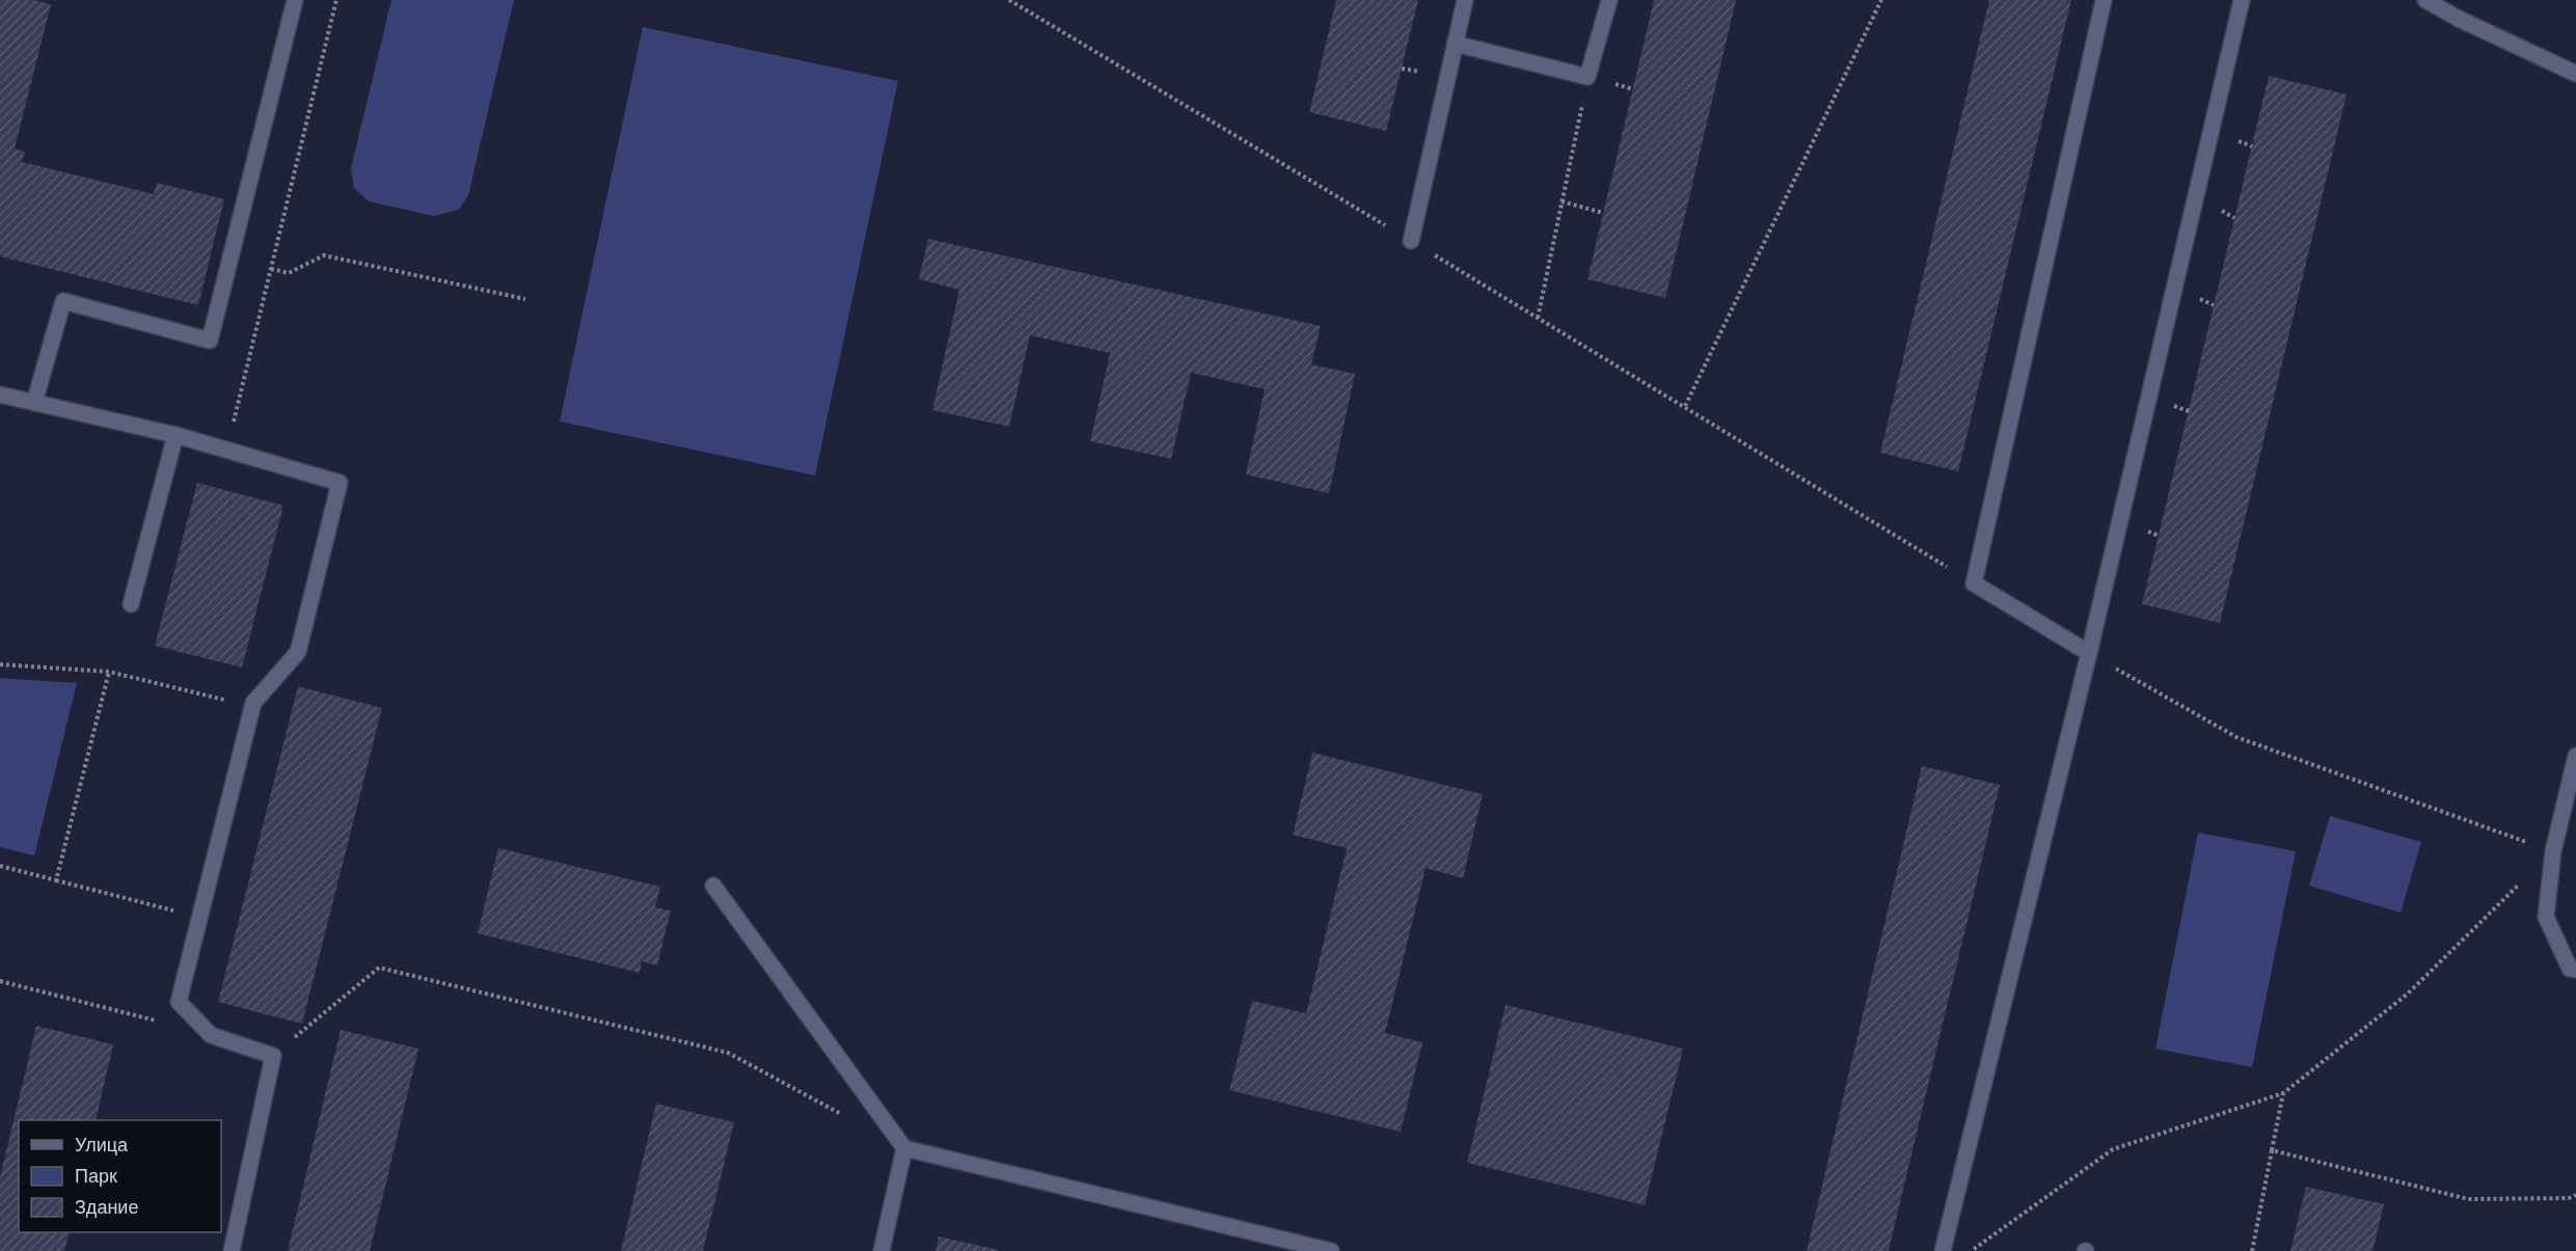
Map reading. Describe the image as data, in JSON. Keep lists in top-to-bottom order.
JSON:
{
  "legend": ["Улица", "Парк", "Здание"]
}
